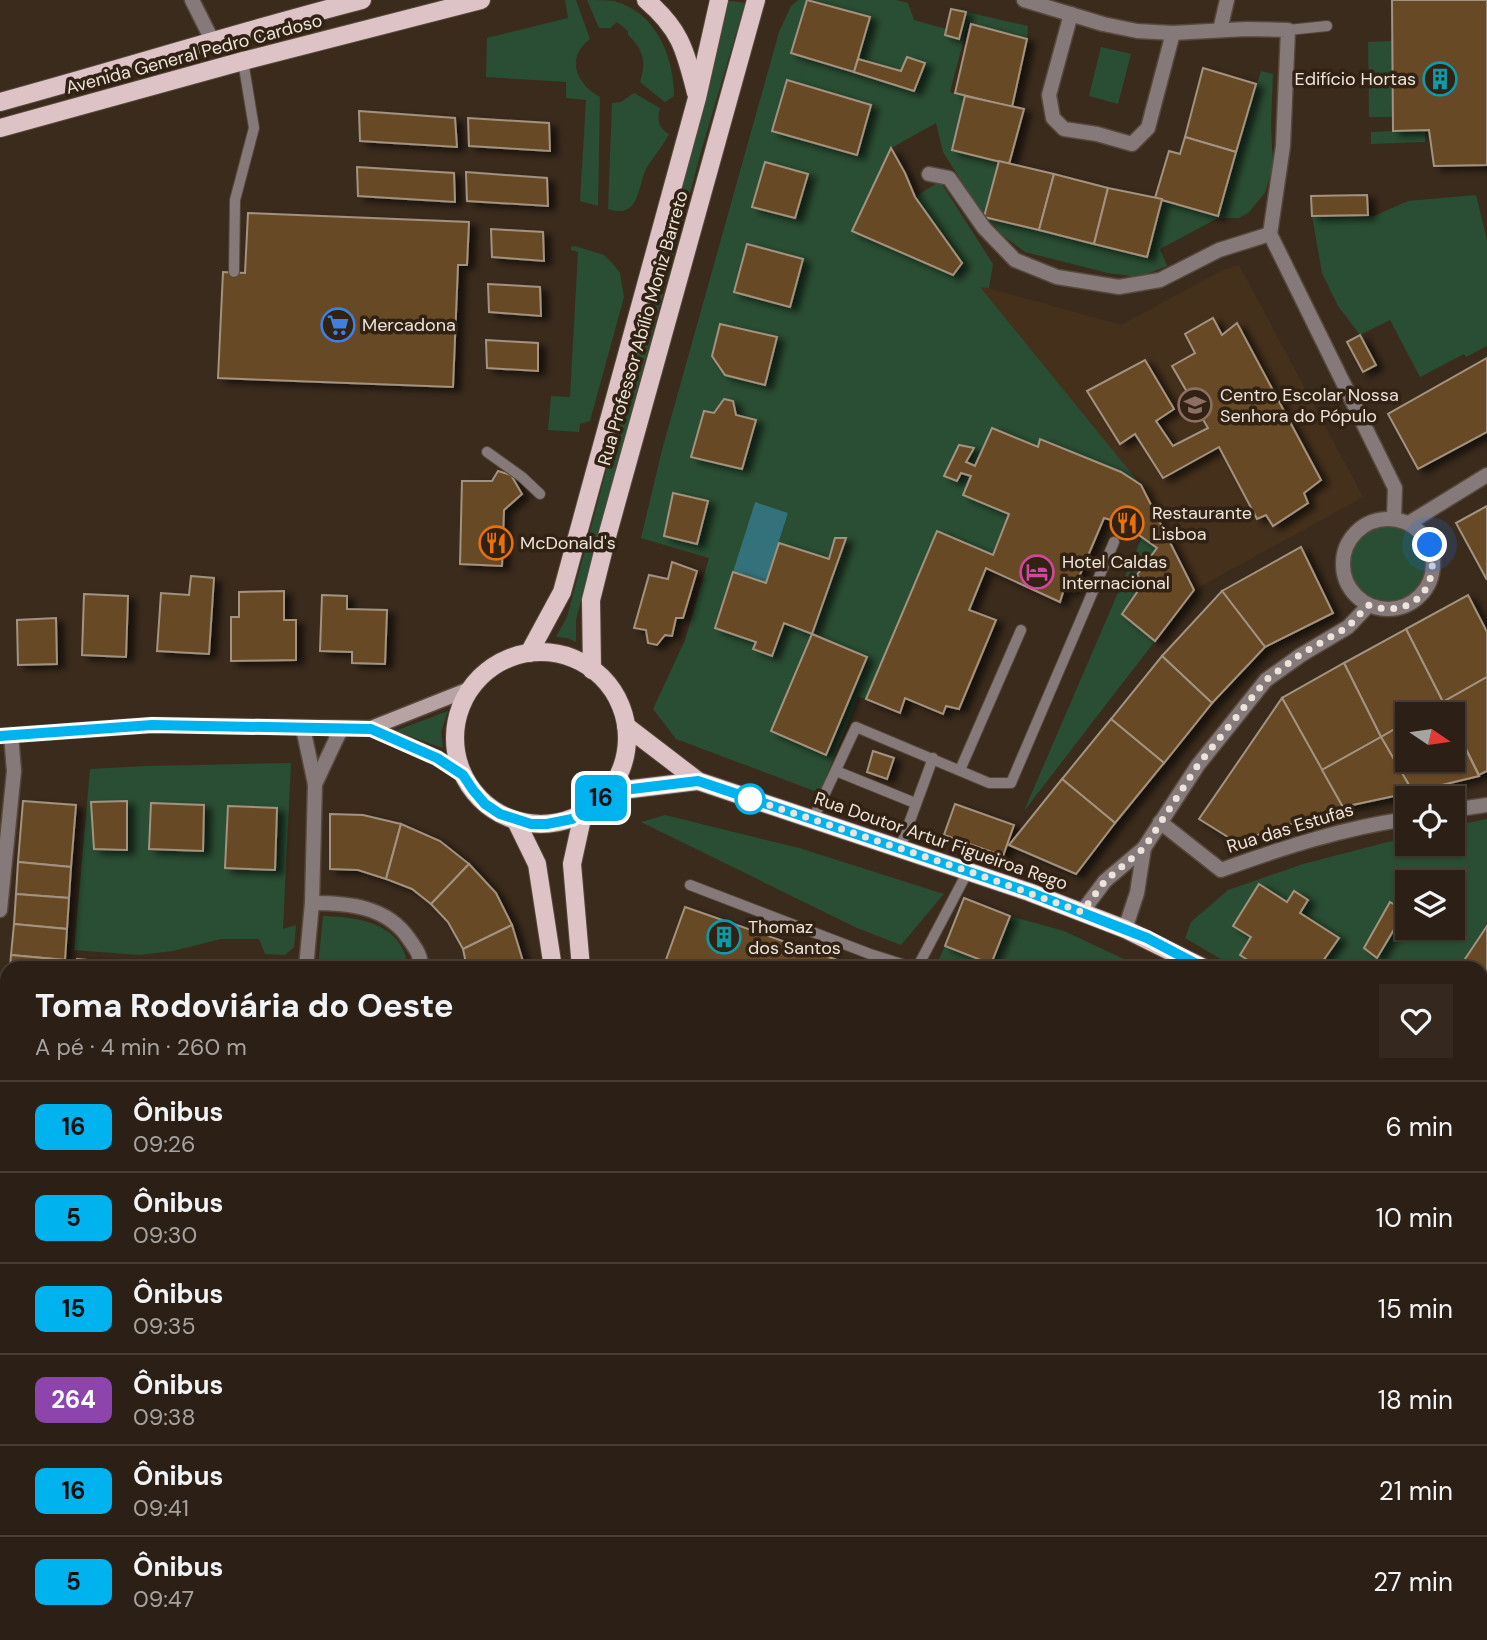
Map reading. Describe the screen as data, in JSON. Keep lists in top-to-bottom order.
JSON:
{
  "streets": {
    "main road": ["Avenida General Pedro Cardoso", "Rua Professor Abílio Moniz Barreto", "Rua Doutor Artur Figueiroa Rego"],
    "street": ["Rua das Estufas"]
  },
  "crossings": [
    ["Rua Professor Abílio Moniz Barreto", "Rua Doutor Artur Figueiroa Rego"]
  ],
  "places": {
    "building": ["Edifício Hortas", "Thomaz dos Santos"],
    "supermarket": ["Mercadona"],
    "school or university": ["Centro Escolar Nossa Senhora do Pópulo"],
    "restaurant": ["Restaurante Lisboa", "McDonald's"],
    "hotel": ["Hotel Caldas Internacional"]
  },
  "lines": ["bus line 16"],
  "north": "right",
  "page": {
    "on_map": "16",
    "heading": ["Toma Rodoviária do Oeste", "A pé · 4 min · 260 m"],
    "list": [
      {
        "mark": "16",
        "name": "Ônibus",
        "note": "09:26",
        "value": "6 min"
      },
      {
        "mark": "5",
        "name": "Ônibus",
        "note": "09:30",
        "value": "10 min"
      },
      {
        "mark": "15",
        "name": "Ônibus",
        "note": "09:35",
        "value": "15 min"
      },
      {
        "mark": "264",
        "name": "Ônibus",
        "note": "09:38",
        "value": "18 min"
      },
      {
        "mark": "16",
        "name": "Ônibus",
        "note": "09:41",
        "value": "21 min"
      },
      {
        "mark": "5",
        "name": "Ônibus",
        "note": "09:47",
        "value": "27 min"
      }
    ]
  }
}
